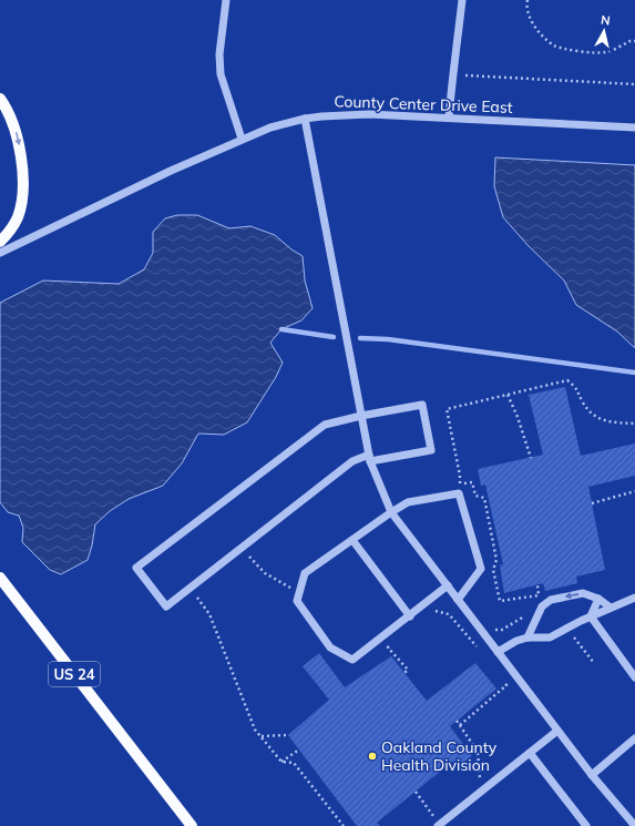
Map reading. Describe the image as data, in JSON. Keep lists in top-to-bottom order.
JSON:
{
  "streets": {
    "main road": ["US 24"],
    "street": ["County Center Drive East"]
  },
  "places": ["Oakland County Health Division"],
  "north": "top"
}
